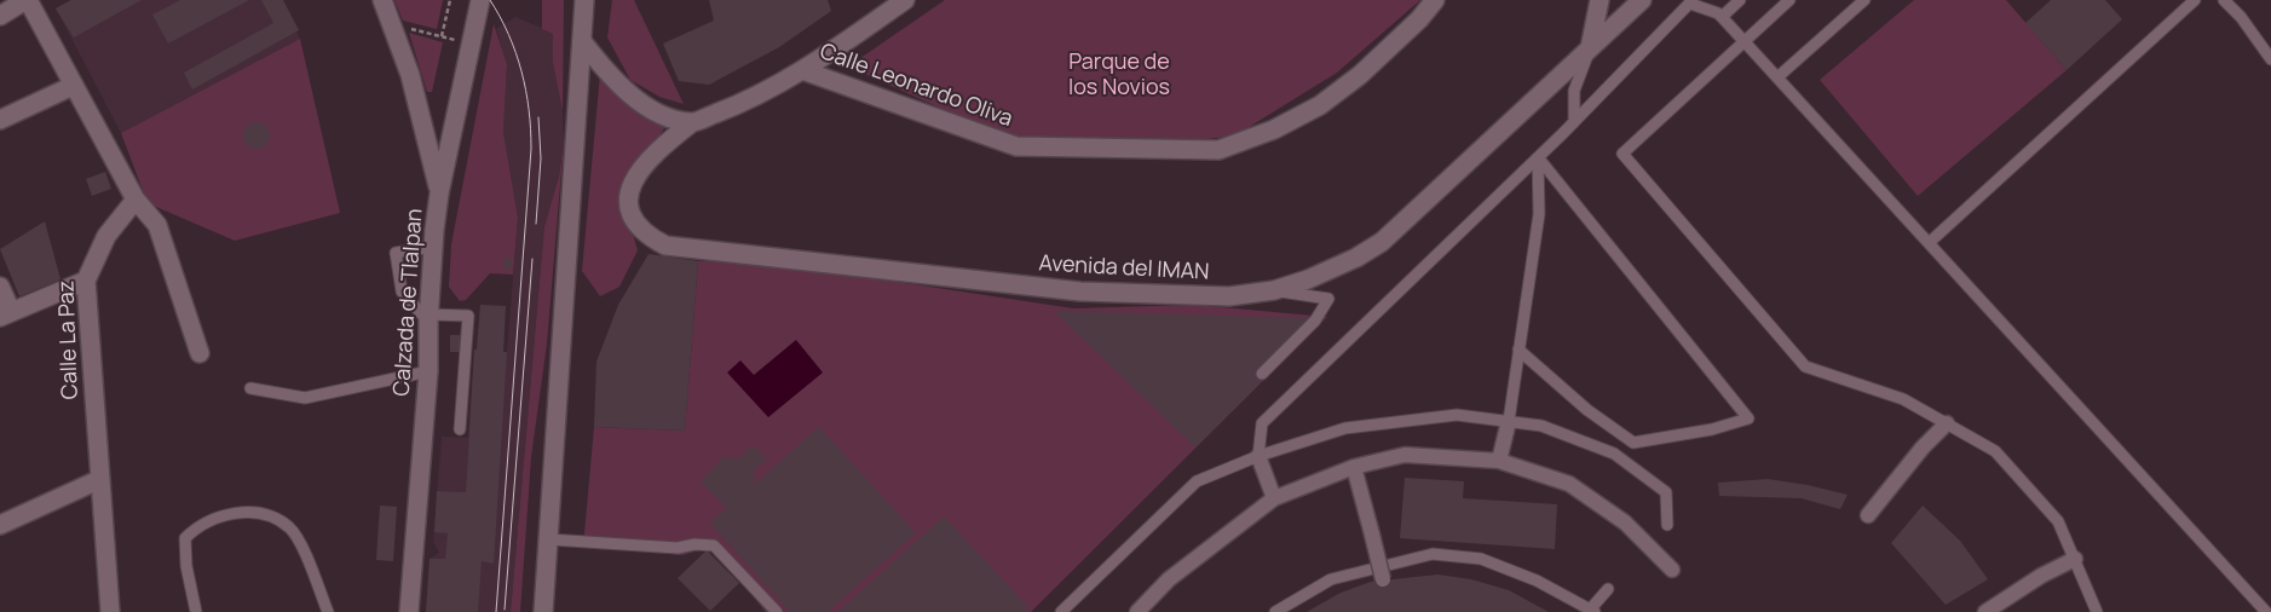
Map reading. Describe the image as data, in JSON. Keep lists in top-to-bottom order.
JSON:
{
  "streets": {
    "street": [
      "Calle Leonardo Oliva",
      "Avenida del IMAN",
      "Calzada de Tlalpan",
      "Calle La Paz"
    ]
  },
  "crossings": [
    ["Calle Leonardo Oliva", "Avenida del IMAN"]
  ],
  "parks": ["Parque de los Novios"]
}
